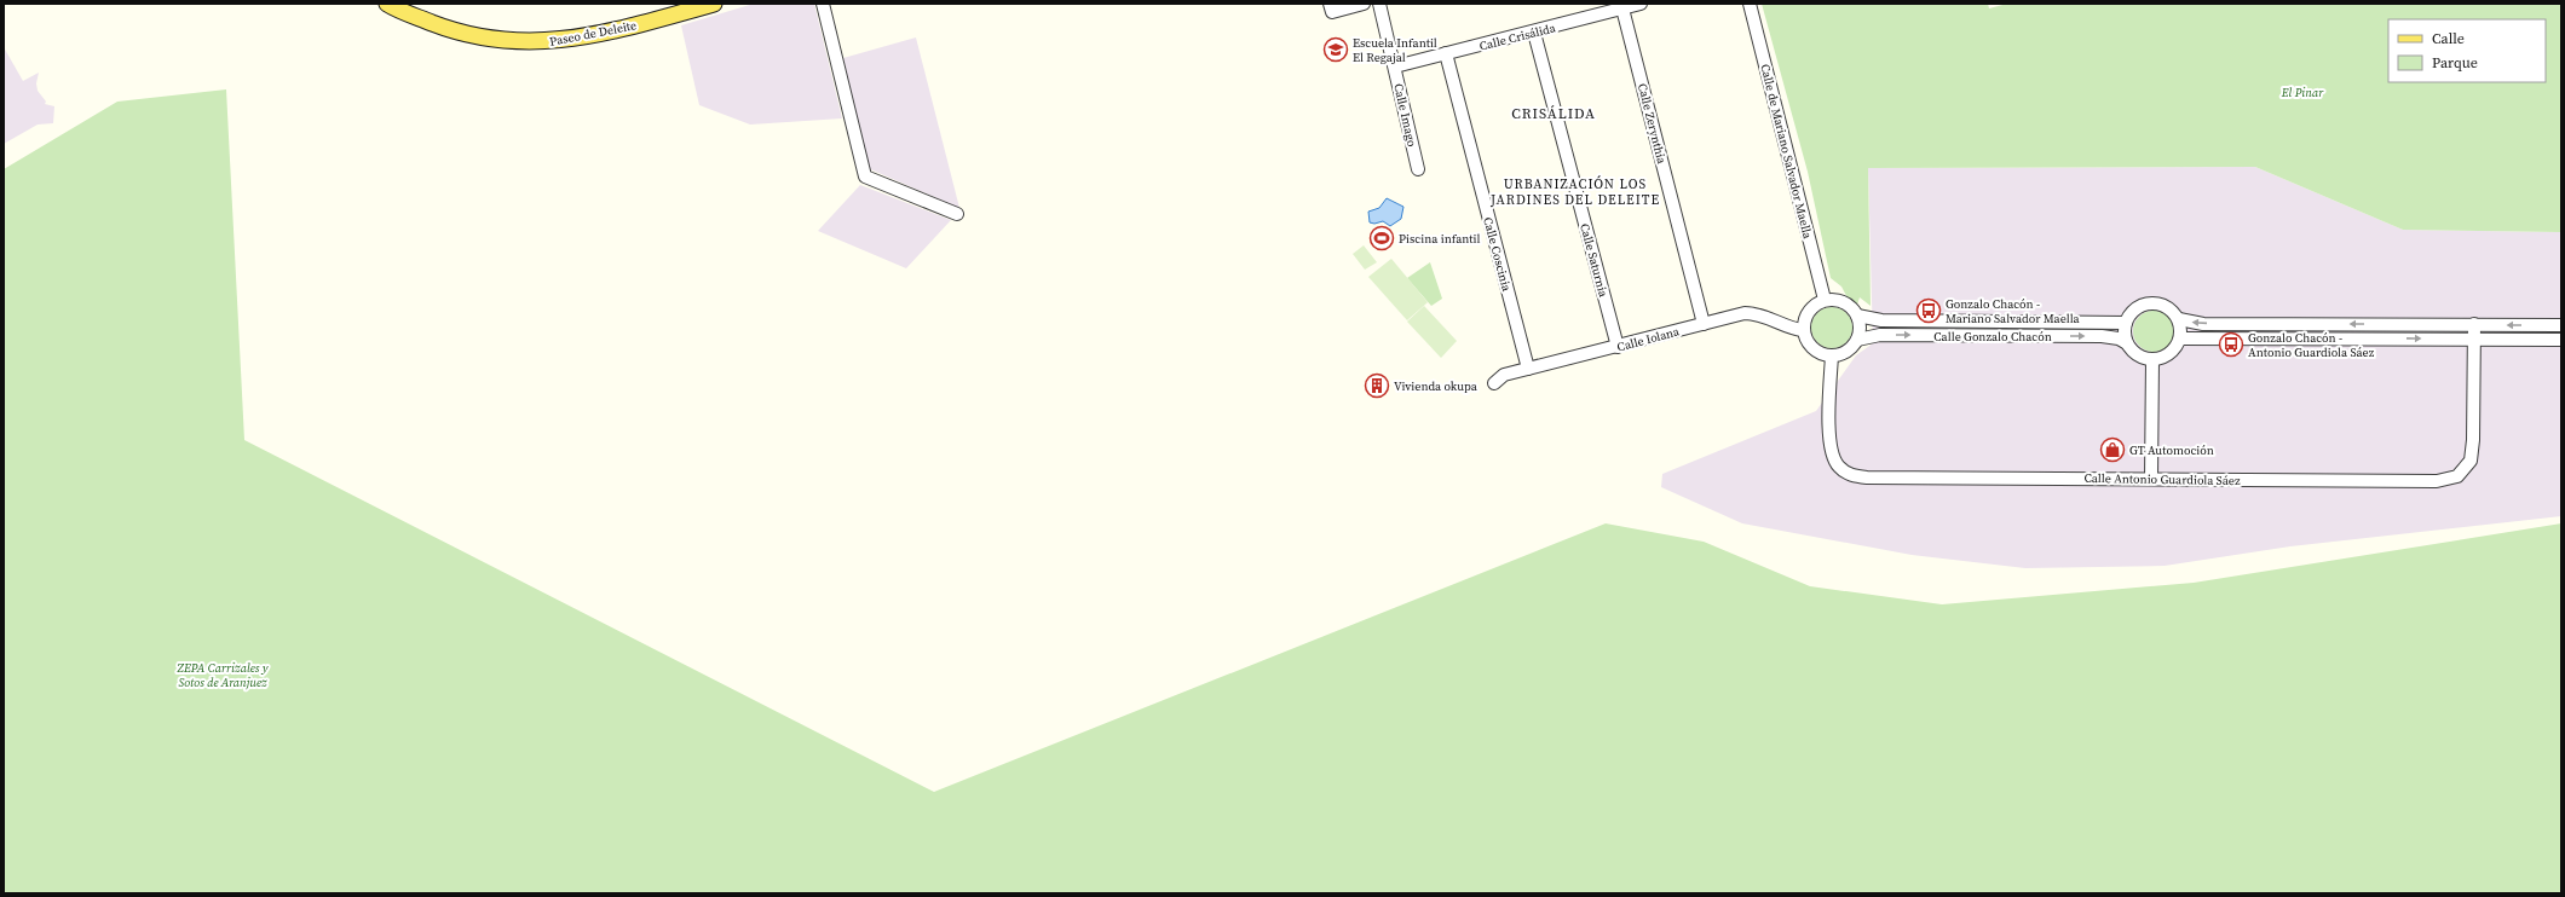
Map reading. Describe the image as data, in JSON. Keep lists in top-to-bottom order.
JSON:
{
  "streets": {
    "main road": ["Paseo de Deleite"],
    "street": [
      "Calle Crisálida",
      "Calle Imago",
      "Calle Zerynthia",
      "Calle de Mariano Salvador Maella",
      "Calle Coscinia",
      "Calle Saturnia",
      "Calle Gonzalo Chacón",
      "Calle Iolana",
      "Calle Antonio Guardiola Sáez"
    ]
  },
  "crossings": [
    ["Calle Crisálida", "Calle Imago"],
    ["Calle Crisálida", "Calle Zerynthia"],
    ["Calle Crisálida", "Calle Coscinia"],
    ["Calle Crisálida", "Calle Saturnia"],
    ["Calle Zerynthia", "Calle Iolana"],
    ["Calle de Mariano Salvador Maella", "Calle Gonzalo Chacón"],
    ["Calle de Mariano Salvador Maella", "Calle Iolana"],
    ["Calle de Mariano Salvador Maella", "Calle Antonio Guardiola Sáez"],
    ["Calle Coscinia", "Calle Iolana"],
    ["Calle Saturnia", "Calle Iolana"],
    ["Calle Gonzalo Chacón", "Calle Iolana"],
    ["Calle Gonzalo Chacón", "Calle Antonio Guardiola Sáez"],
    ["Calle Iolana", "Calle Antonio Guardiola Sáez"]
  ],
  "districts": ["CRISÁLIDA", "URBANIZACIÓN LOS JARDINES DEL DELEITE"],
  "parks": ["El Pinar", "ZEPA Carrizales y Sotos de Aranjuez"],
  "places": {
    "school or university": ["Escuela Infantil El Regajal"],
    "sports": ["Piscina infantil"],
    "bus stop": ["Gonzalo Chacón - Mariano Salvador Maella", "Gonzalo Chacón - Antonio Guardiola Sáez"],
    "building": ["Vivienda okupa"],
    "shop": ["GT Automoción"]
  },
  "legend": ["Calle", "Parque"]
}
